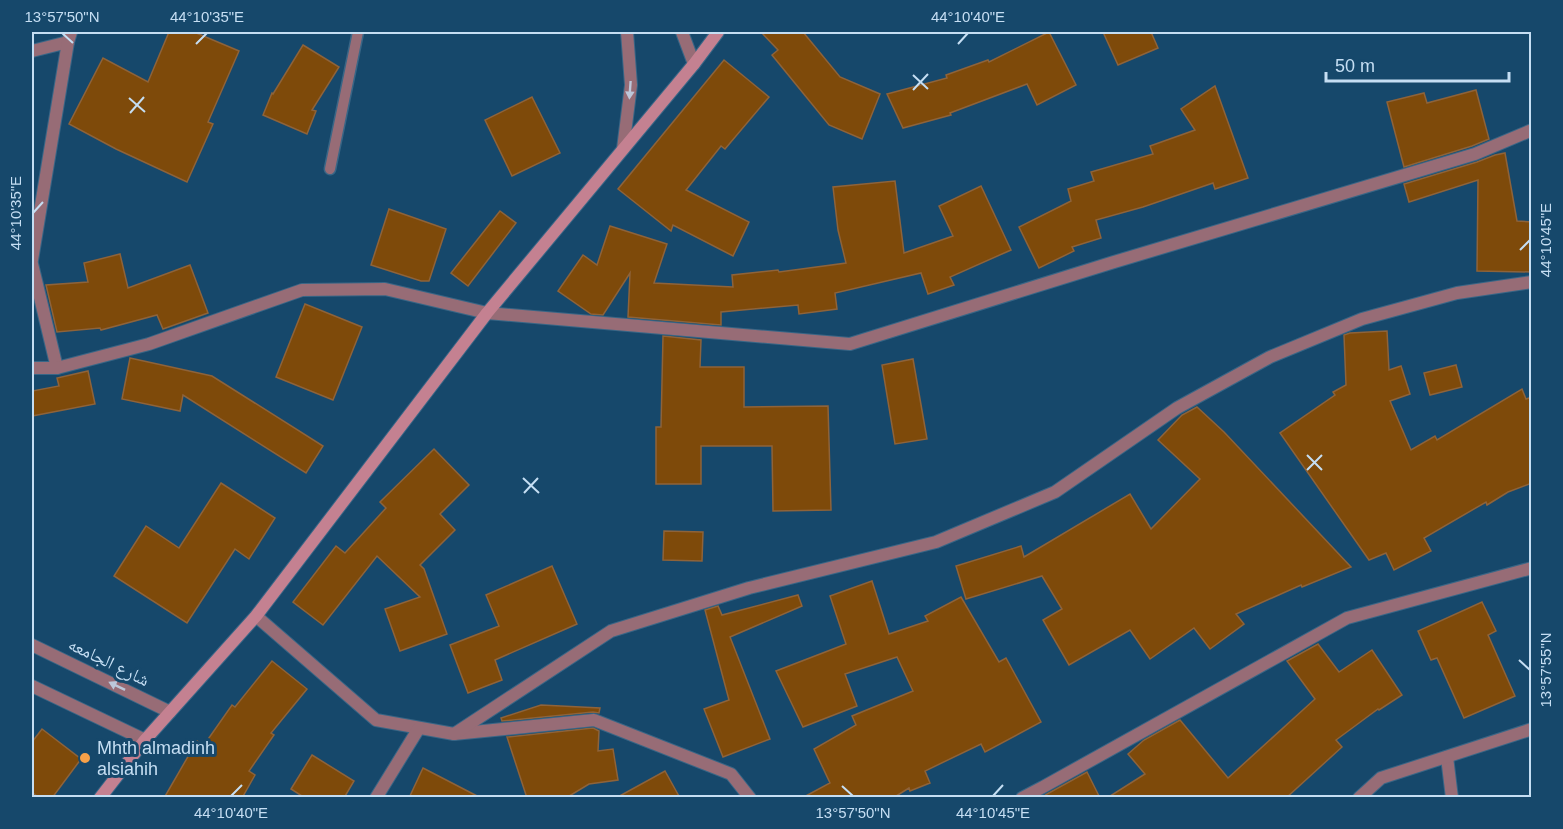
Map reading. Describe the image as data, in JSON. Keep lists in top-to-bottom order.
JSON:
{
  "streets": {
    "street": ["شارع الجامعه"]
  },
  "places": ["Mhth almadinh alsiahih"],
  "scale_bar": "50 m",
  "coordinates": [
    "13°57'50\"N",
    "44°10'35\"E",
    "44°10'40\"E",
    "44°10'45\"E",
    "13°57'55\"N"
  ]
}
